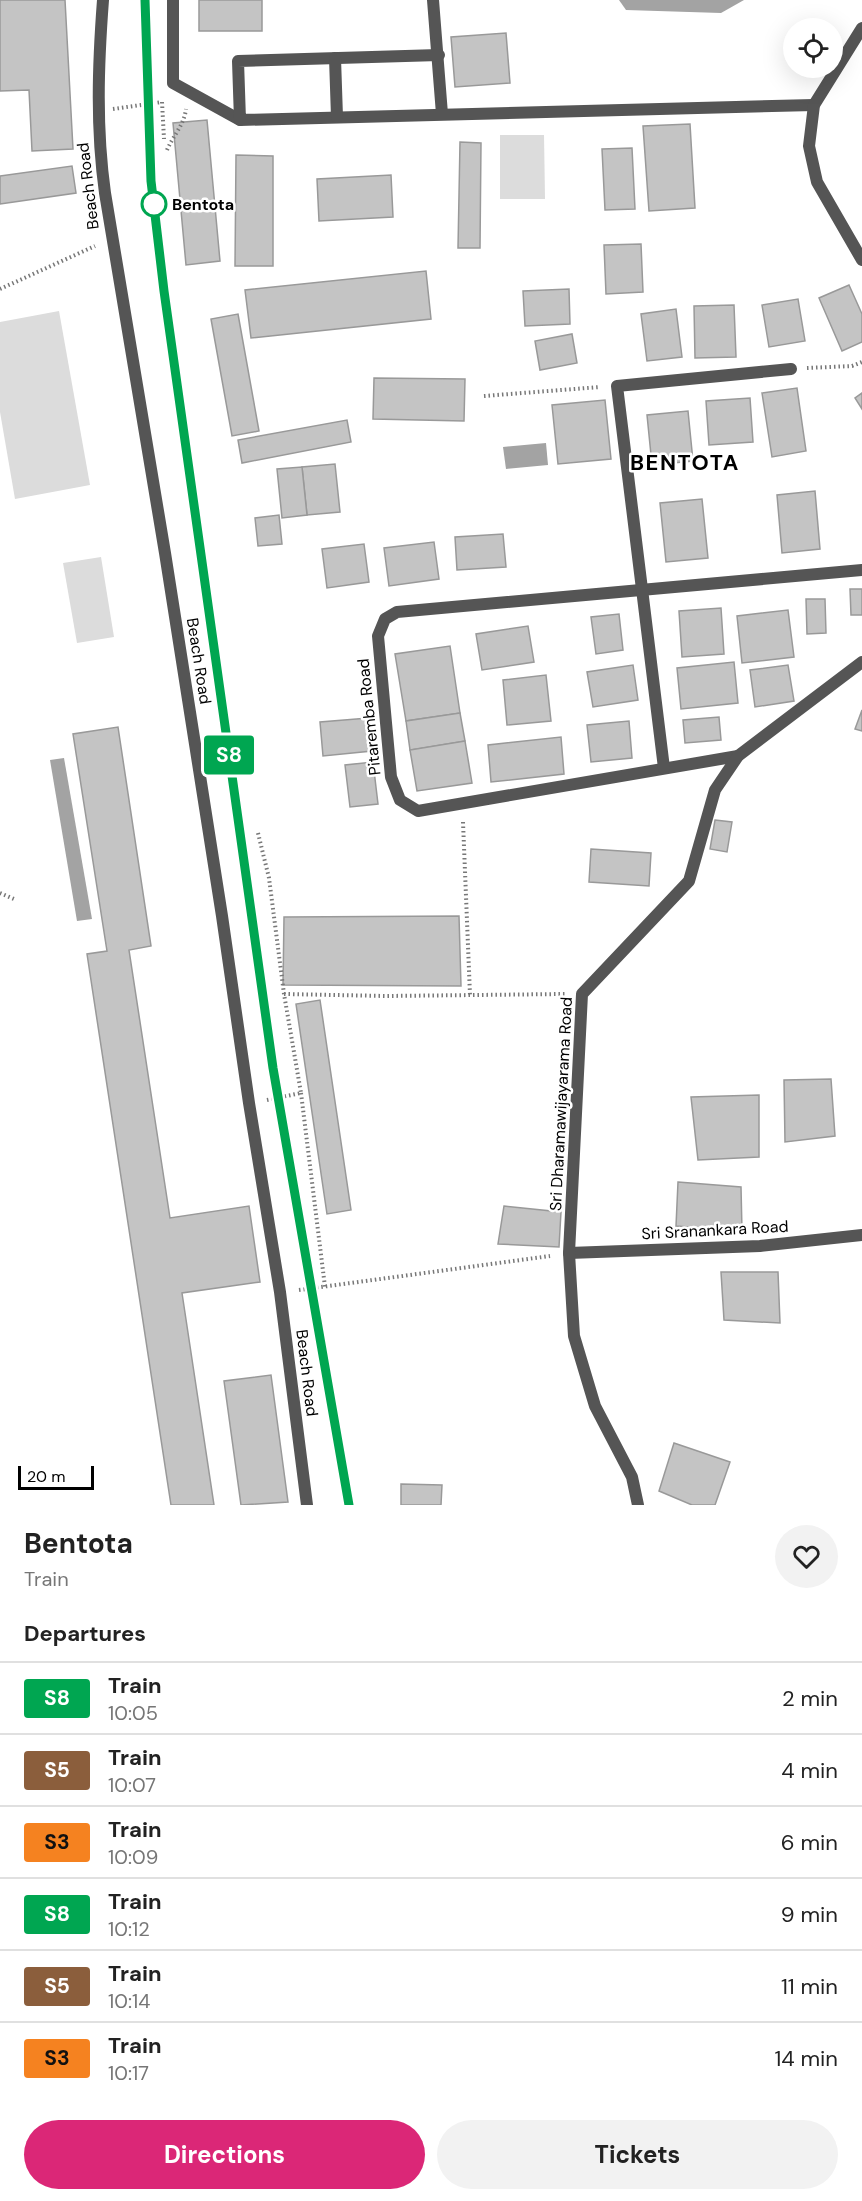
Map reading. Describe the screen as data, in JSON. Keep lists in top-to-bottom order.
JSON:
{
  "streets": {
    "street": [
      "Beach Road",
      "Pitaremba Road",
      "Sri Dharamawijayarama Road",
      "Sri Sranankara Road"
    ]
  },
  "crossings": [
    ["Pitaremba Road", "Sri Dharamawijayarama Road"],
    ["Sri Dharamawijayarama Road", "Sri Sranankara Road"]
  ],
  "districts": ["BENTOTA"],
  "places": ["Bentota"],
  "scale_bar": "20 m",
  "page": {
    "on_map": "S8",
    "scale": "20 m",
    "heading": [
      ["Bentota", "Train"],
      "Departures"
    ],
    "list": [
      {
        "mark": "S8",
        "name": "Train",
        "note": "10:05",
        "value": "2 min"
      },
      {
        "mark": "S5",
        "name": "Train",
        "note": "10:07",
        "value": "4 min"
      },
      {
        "mark": "S3",
        "name": "Train",
        "note": "10:09",
        "value": "6 min"
      },
      {
        "mark": "S8",
        "name": "Train",
        "note": "10:12",
        "value": "9 min"
      },
      {
        "mark": "S5",
        "name": "Train",
        "note": "10:14",
        "value": "11 min"
      },
      {
        "mark": "S3",
        "name": "Train",
        "note": "10:17",
        "value": "14 min"
      }
    ],
    "buttons": ["Directions", "Tickets"]
  }
}
